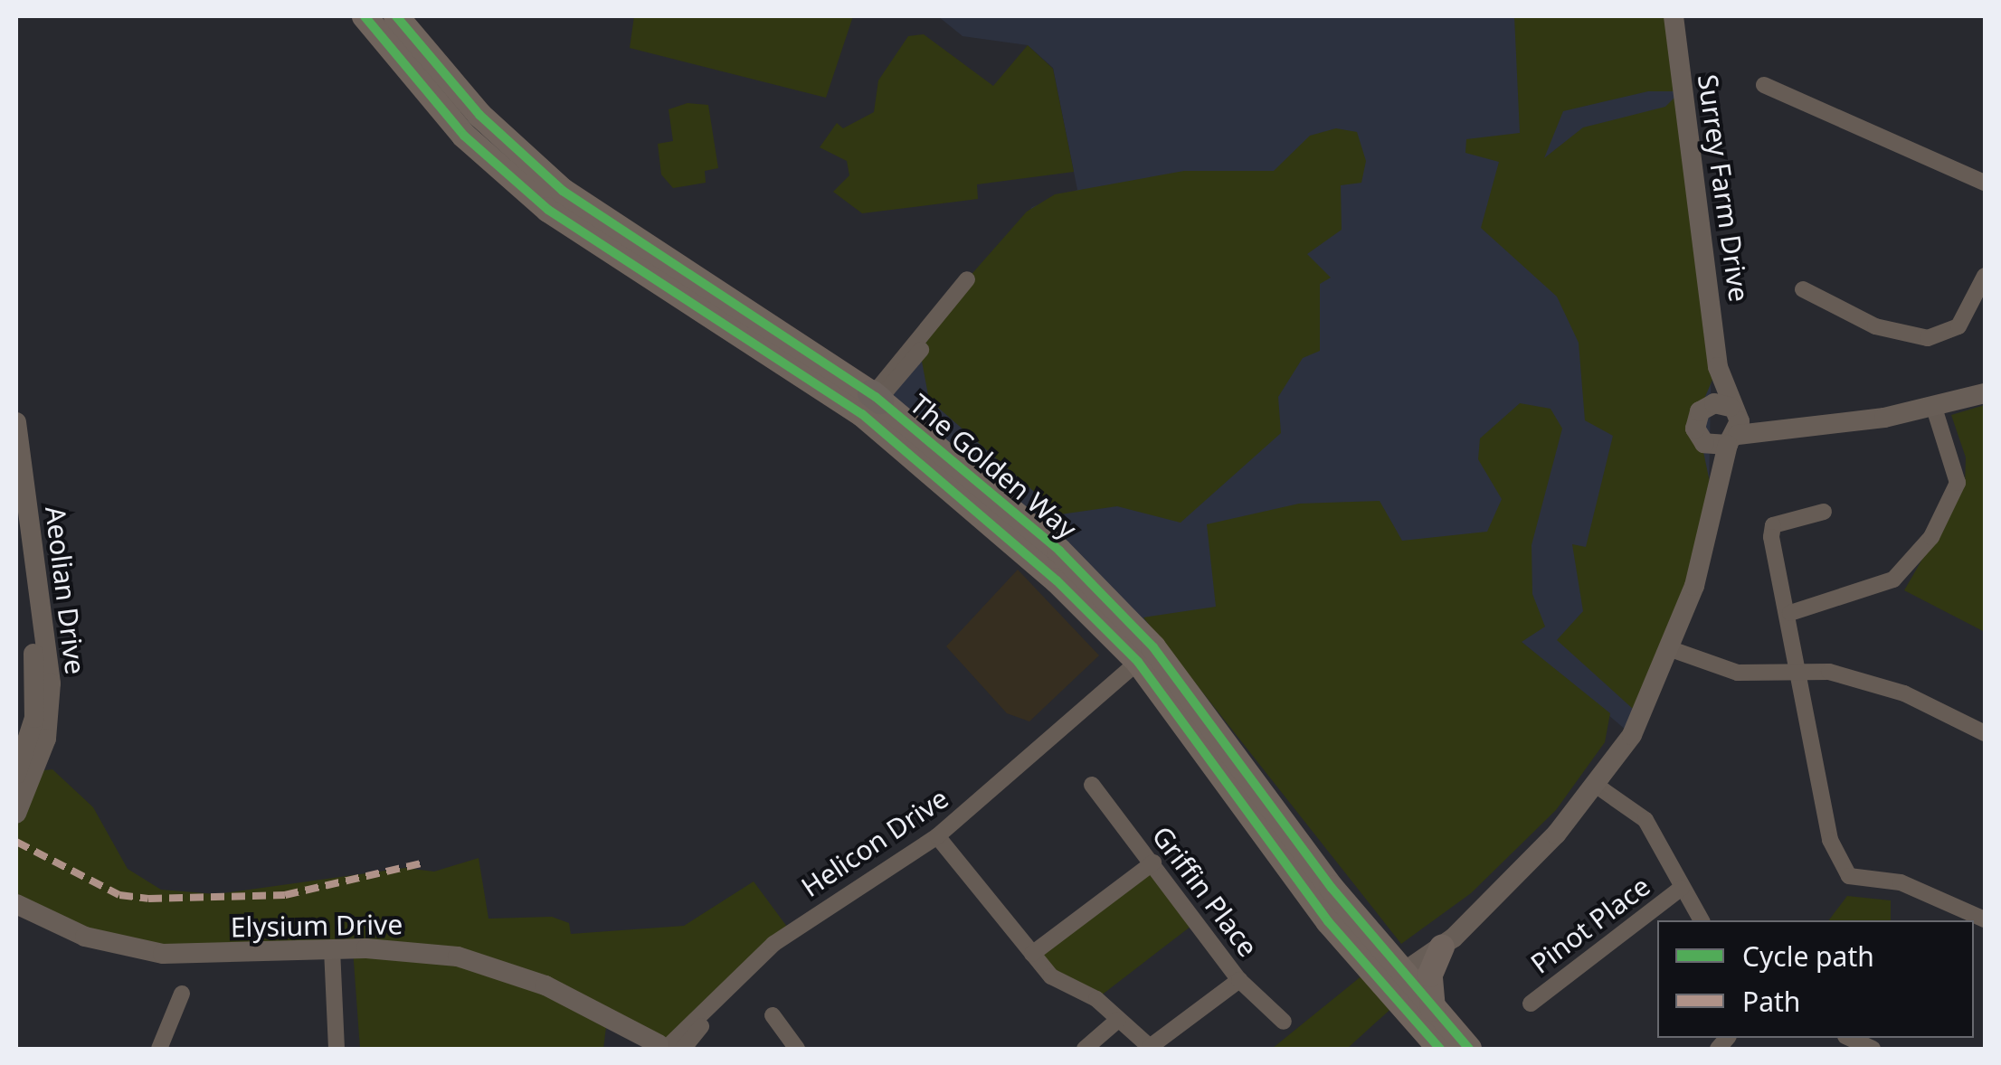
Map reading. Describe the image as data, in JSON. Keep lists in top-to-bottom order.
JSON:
{
  "streets": {
    "main road": ["The Golden Way"],
    "street": [
      "Surrey Farm Drive",
      "Aeolian Drive",
      "Helicon Drive",
      "Griffin Place",
      "Pinot Place",
      "Elysium Drive"
    ]
  },
  "crossings": [
    ["Surrey Farm Drive", "The Golden Way"],
    ["The Golden Way", "Helicon Drive"],
    ["Helicon Drive", "Elysium Drive"]
  ],
  "legend": ["Cycle path", "Path"]
}
